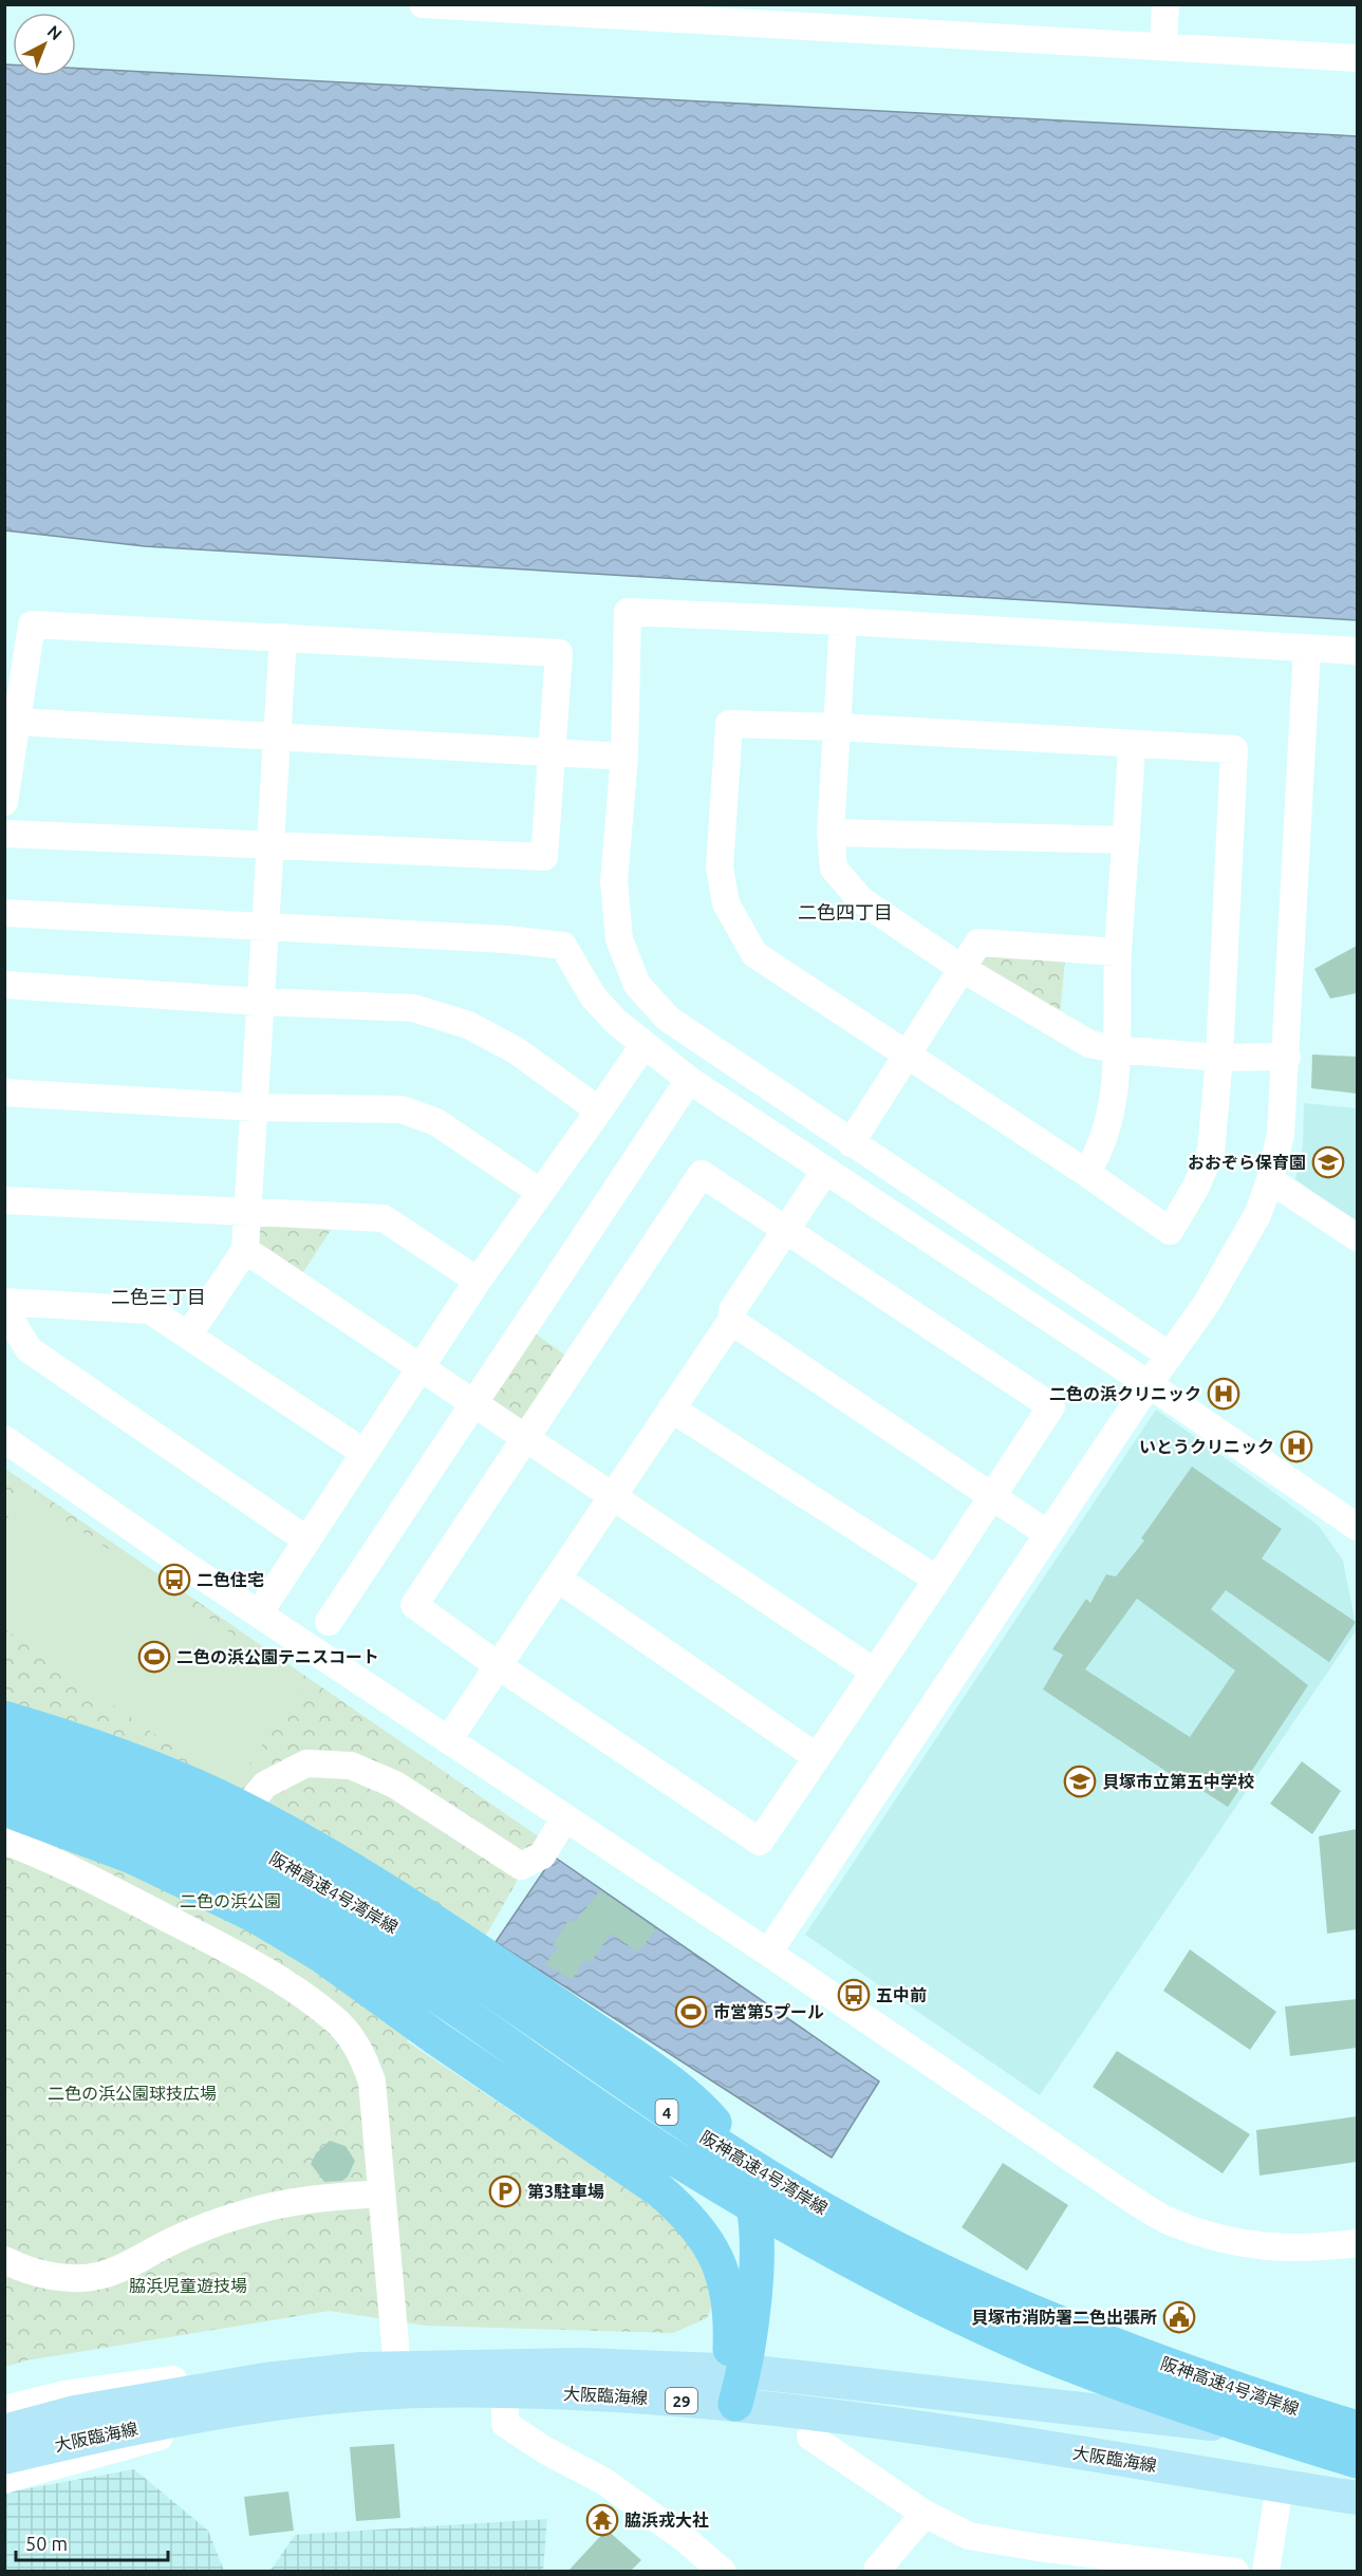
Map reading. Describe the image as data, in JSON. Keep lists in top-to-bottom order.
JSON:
{
  "streets": {
    "highway": ["阪神高速4号湾岸線", "4"],
    "main road": ["大阪臨海線", "29"]
  },
  "districts": ["二色四丁目", "二色三丁目"],
  "parks": ["二色の浜公園", "二色の浜公園球技広場", "脇浜児童遊技場"],
  "places": {
    "school or university": ["おおぞら保育園", "貝塚市立第五中学校"],
    "hospital": ["二色の浜クリニック", "いとうクリニック"],
    "bus stop": ["二色住宅", "五中前"],
    "sports": ["二色の浜公園テニスコート", "市営第5プール"],
    "parking": ["第3駐車場"],
    "public building": ["貝塚市消防署二色出張所"],
    "temple": ["脇浜戎大社"]
  },
  "scale_bar": "50 m",
  "north": "top right"
}
